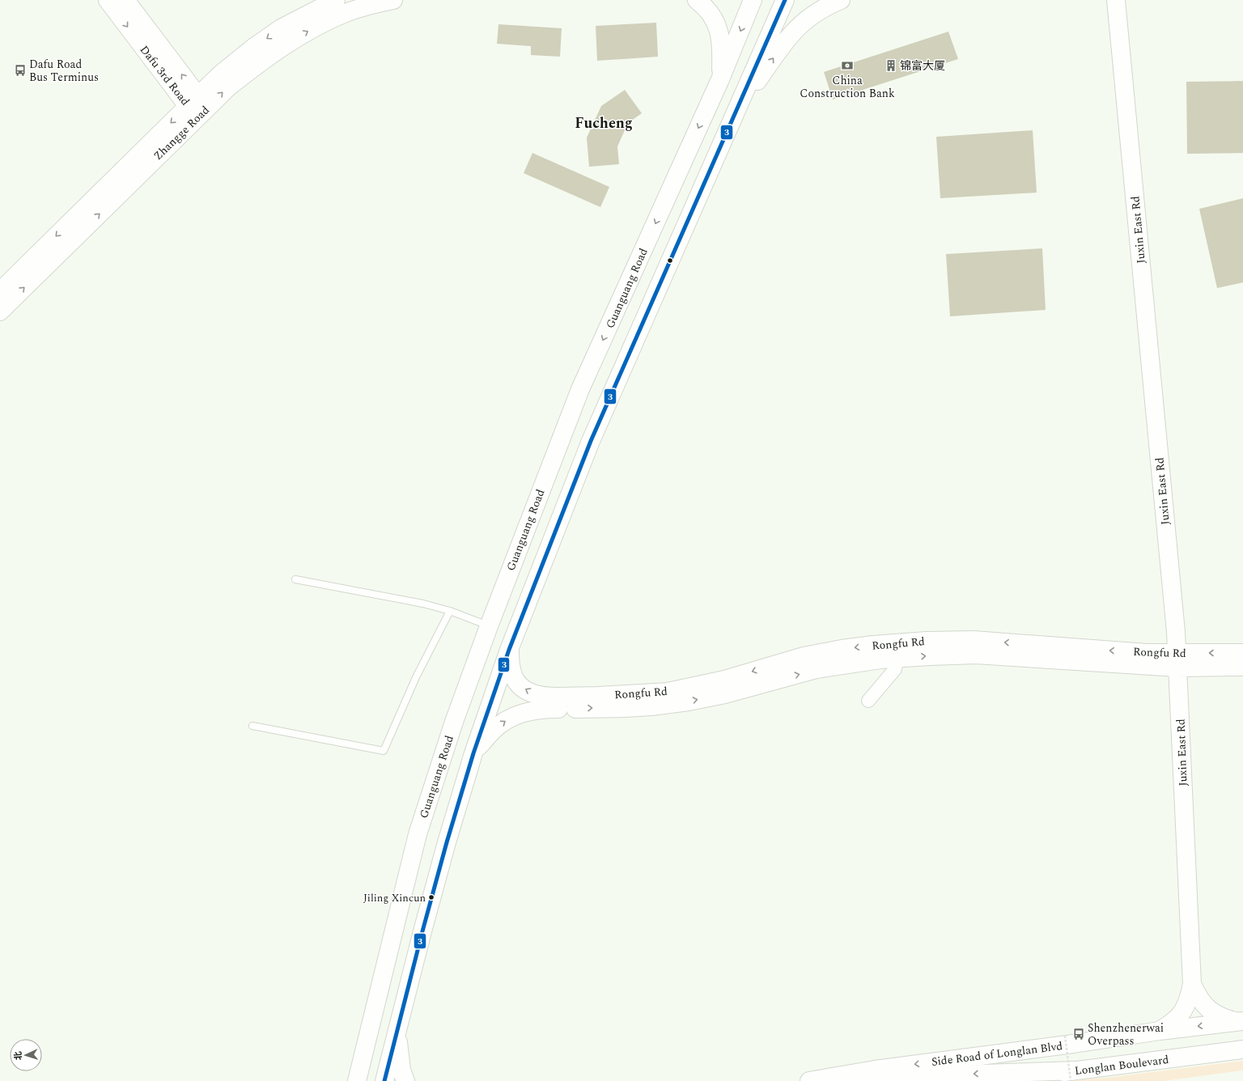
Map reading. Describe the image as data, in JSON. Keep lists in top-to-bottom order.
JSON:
{
  "streets": {
    "main road": [
      "Dafu 3rd Road",
      "Zhangge Road",
      "Juxin East Rd",
      "Guanguang Road",
      "Rongfu Rd",
      "Side Road of Longlan Blvd",
      "Longlan Boulevard"
    ]
  },
  "crossings": [
    ["Dafu 3rd Road", "Zhangge Road"],
    ["Juxin East Rd", "Rongfu Rd"]
  ],
  "districts": ["Fucheng"],
  "places": {
    "bank": ["China Construction Bank"],
    "building": ["锦富大厦"],
    "bus stop": ["Dafu Road Bus Terminus", "Shenzhenerwai Overpass"],
    "other": ["Jiling Xincun"]
  },
  "lines": ["transit line 3"],
  "north": "left"
}
